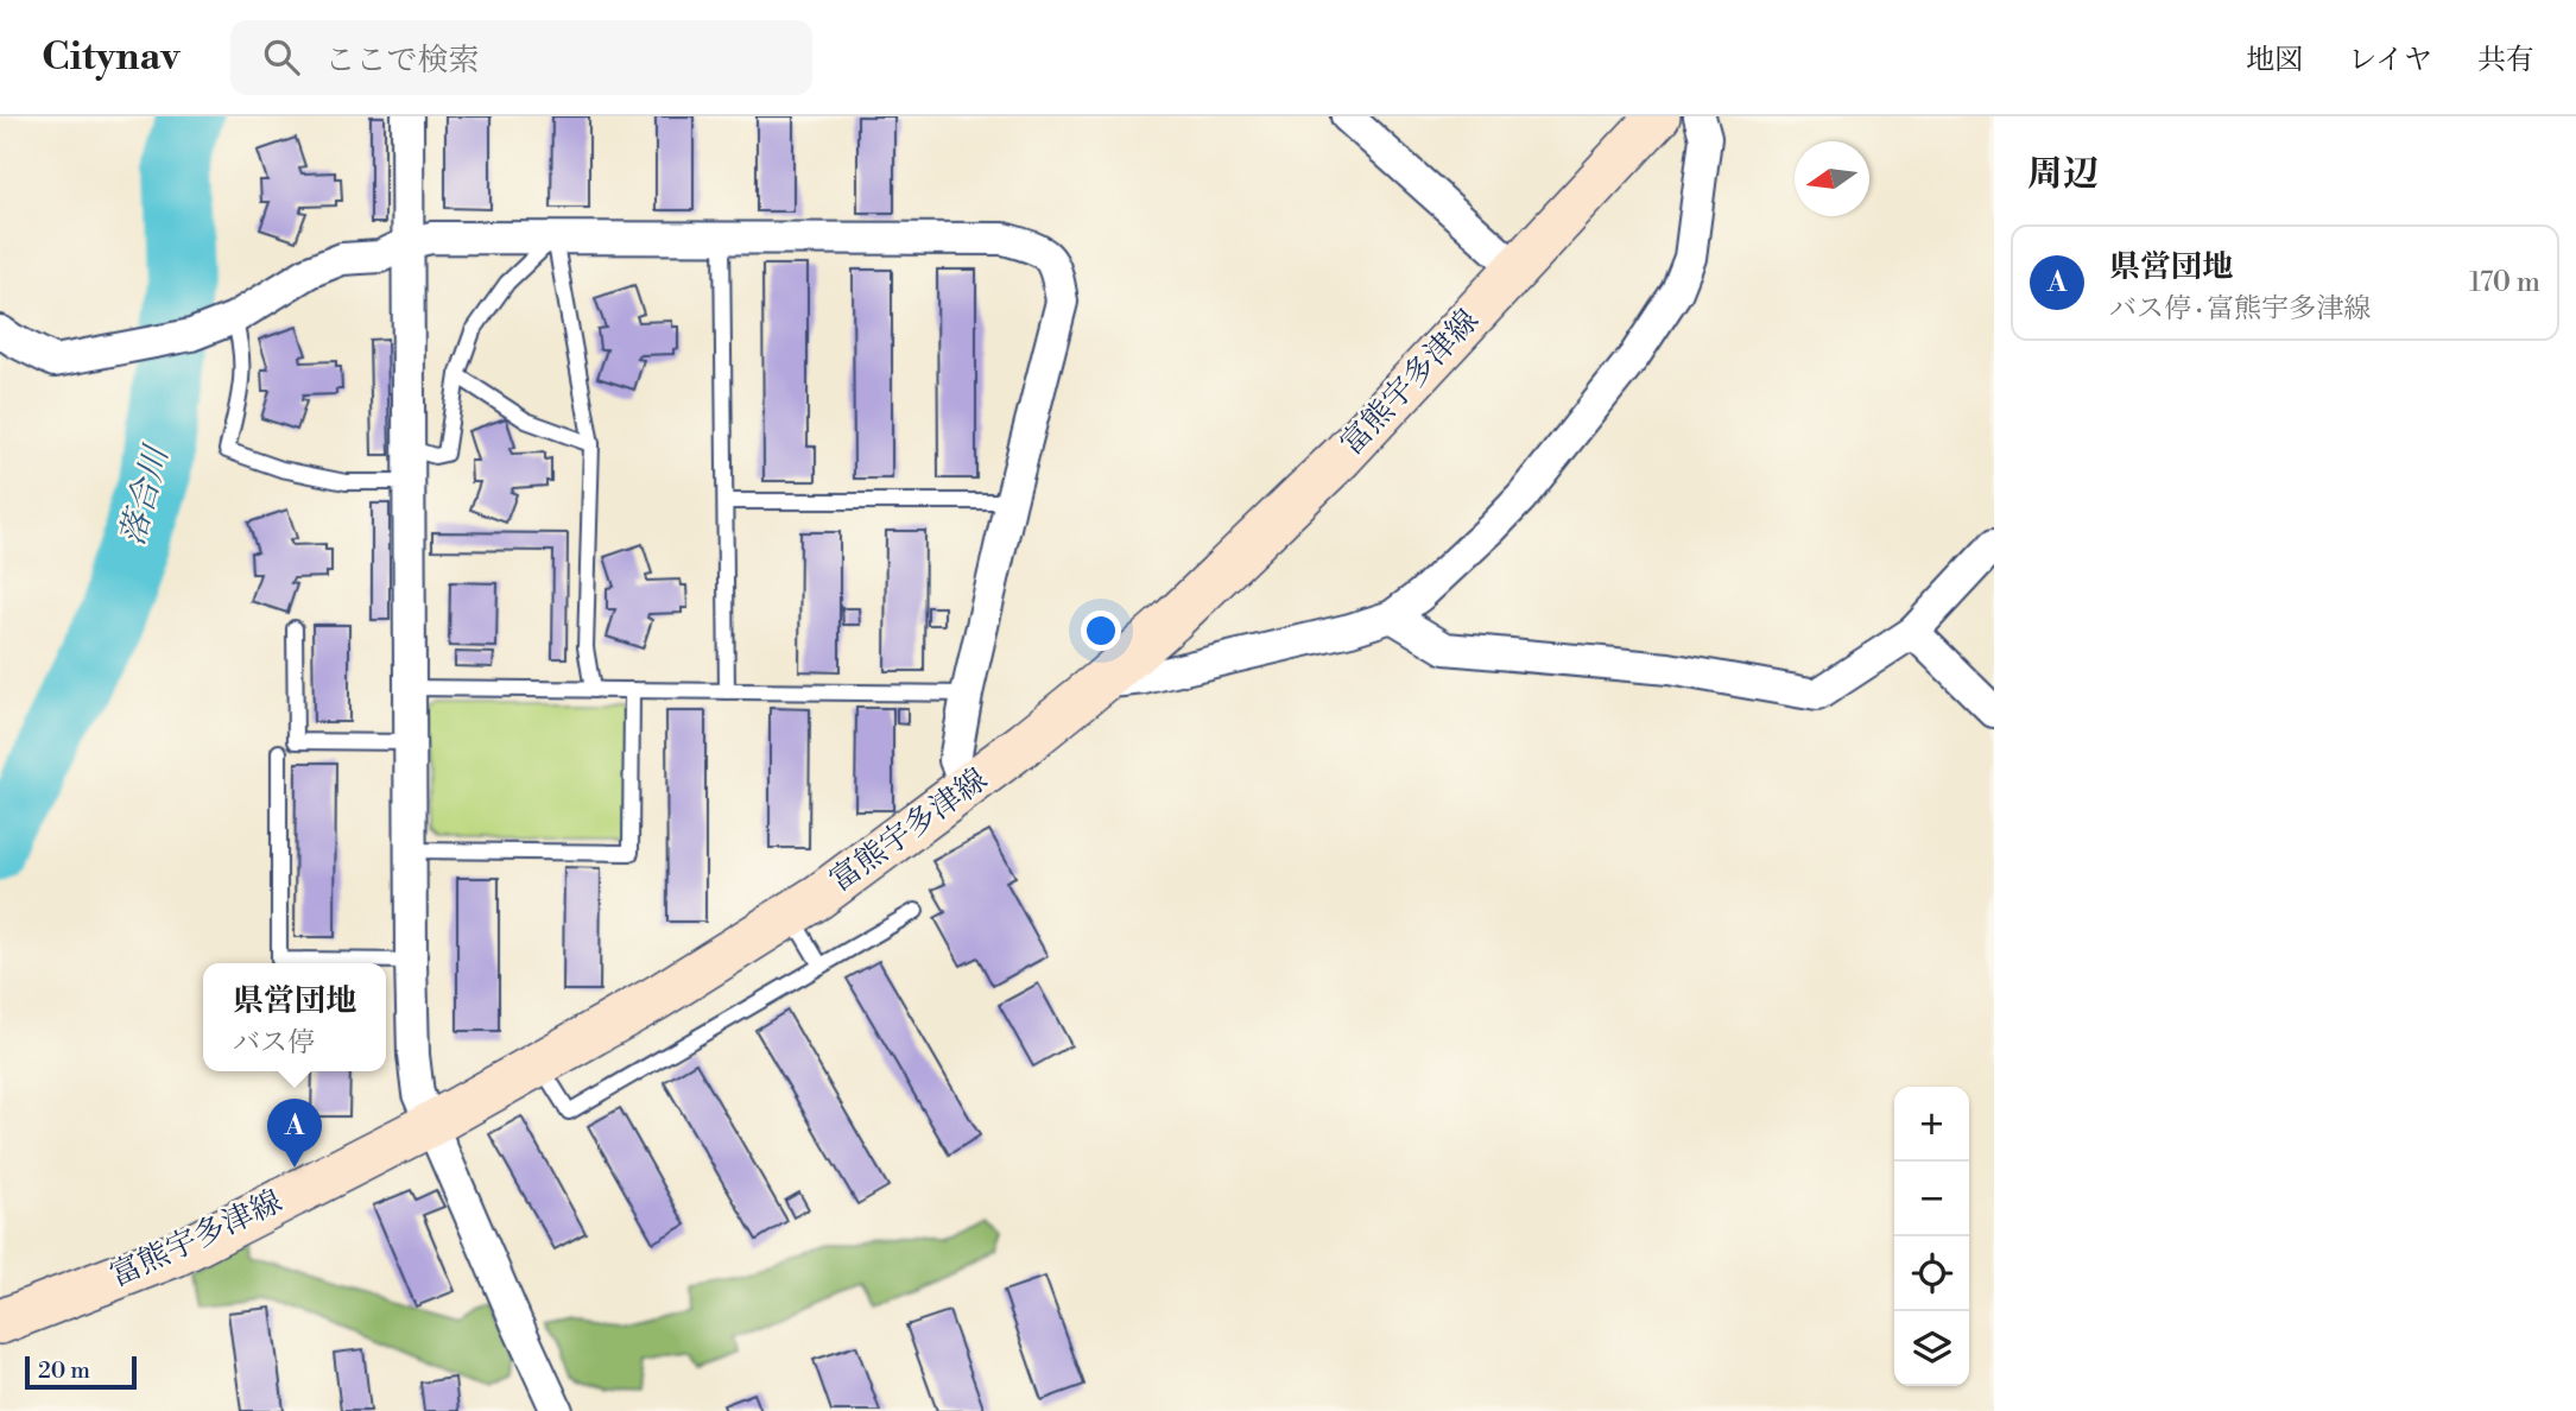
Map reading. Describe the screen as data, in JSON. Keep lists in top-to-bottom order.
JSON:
{
  "streets": {
    "main road": ["富熊宇多津線"]
  },
  "water": ["落合川"],
  "scale_bar": "20 m",
  "north": "left",
  "page": {
    "header": "Citynav",
    "search": "ここで検索",
    "nav": ["地図", "レイヤ", "共有"],
    "heading": "周辺",
    "list": [
      {
        "mark": "A",
        "name": "県営団地",
        "note": "バス停 · 富熊宇多津線",
        "value": "170 m"
      }
    ],
    "popup": ["県営団地", "バス停"],
    "map_buttons": ["+", "−"],
    "pins": "A",
    "scale": "20 m"
  }
}
